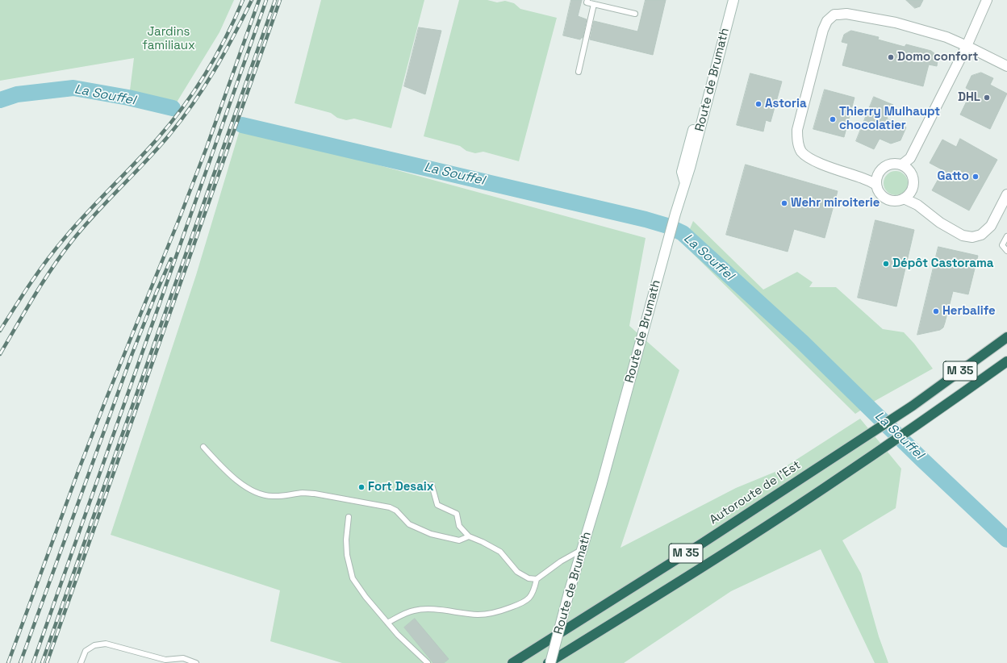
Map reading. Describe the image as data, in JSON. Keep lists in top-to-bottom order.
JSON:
{
  "streets": {
    "highway": ["M 35", "Autoroute de l’Est"],
    "street": ["Route de Brumath"]
  },
  "water": ["La Souffel"],
  "parks": ["Jardins familiaux"],
  "places": [
    "Domo confort",
    "DHL",
    "Astoria",
    "Thierry Mulhaupt chocolatier",
    "Gatto",
    "Wehr miroiterie",
    "Dépôt Castorama",
    "Herbalife",
    "Fort Desaix"
  ]
}
